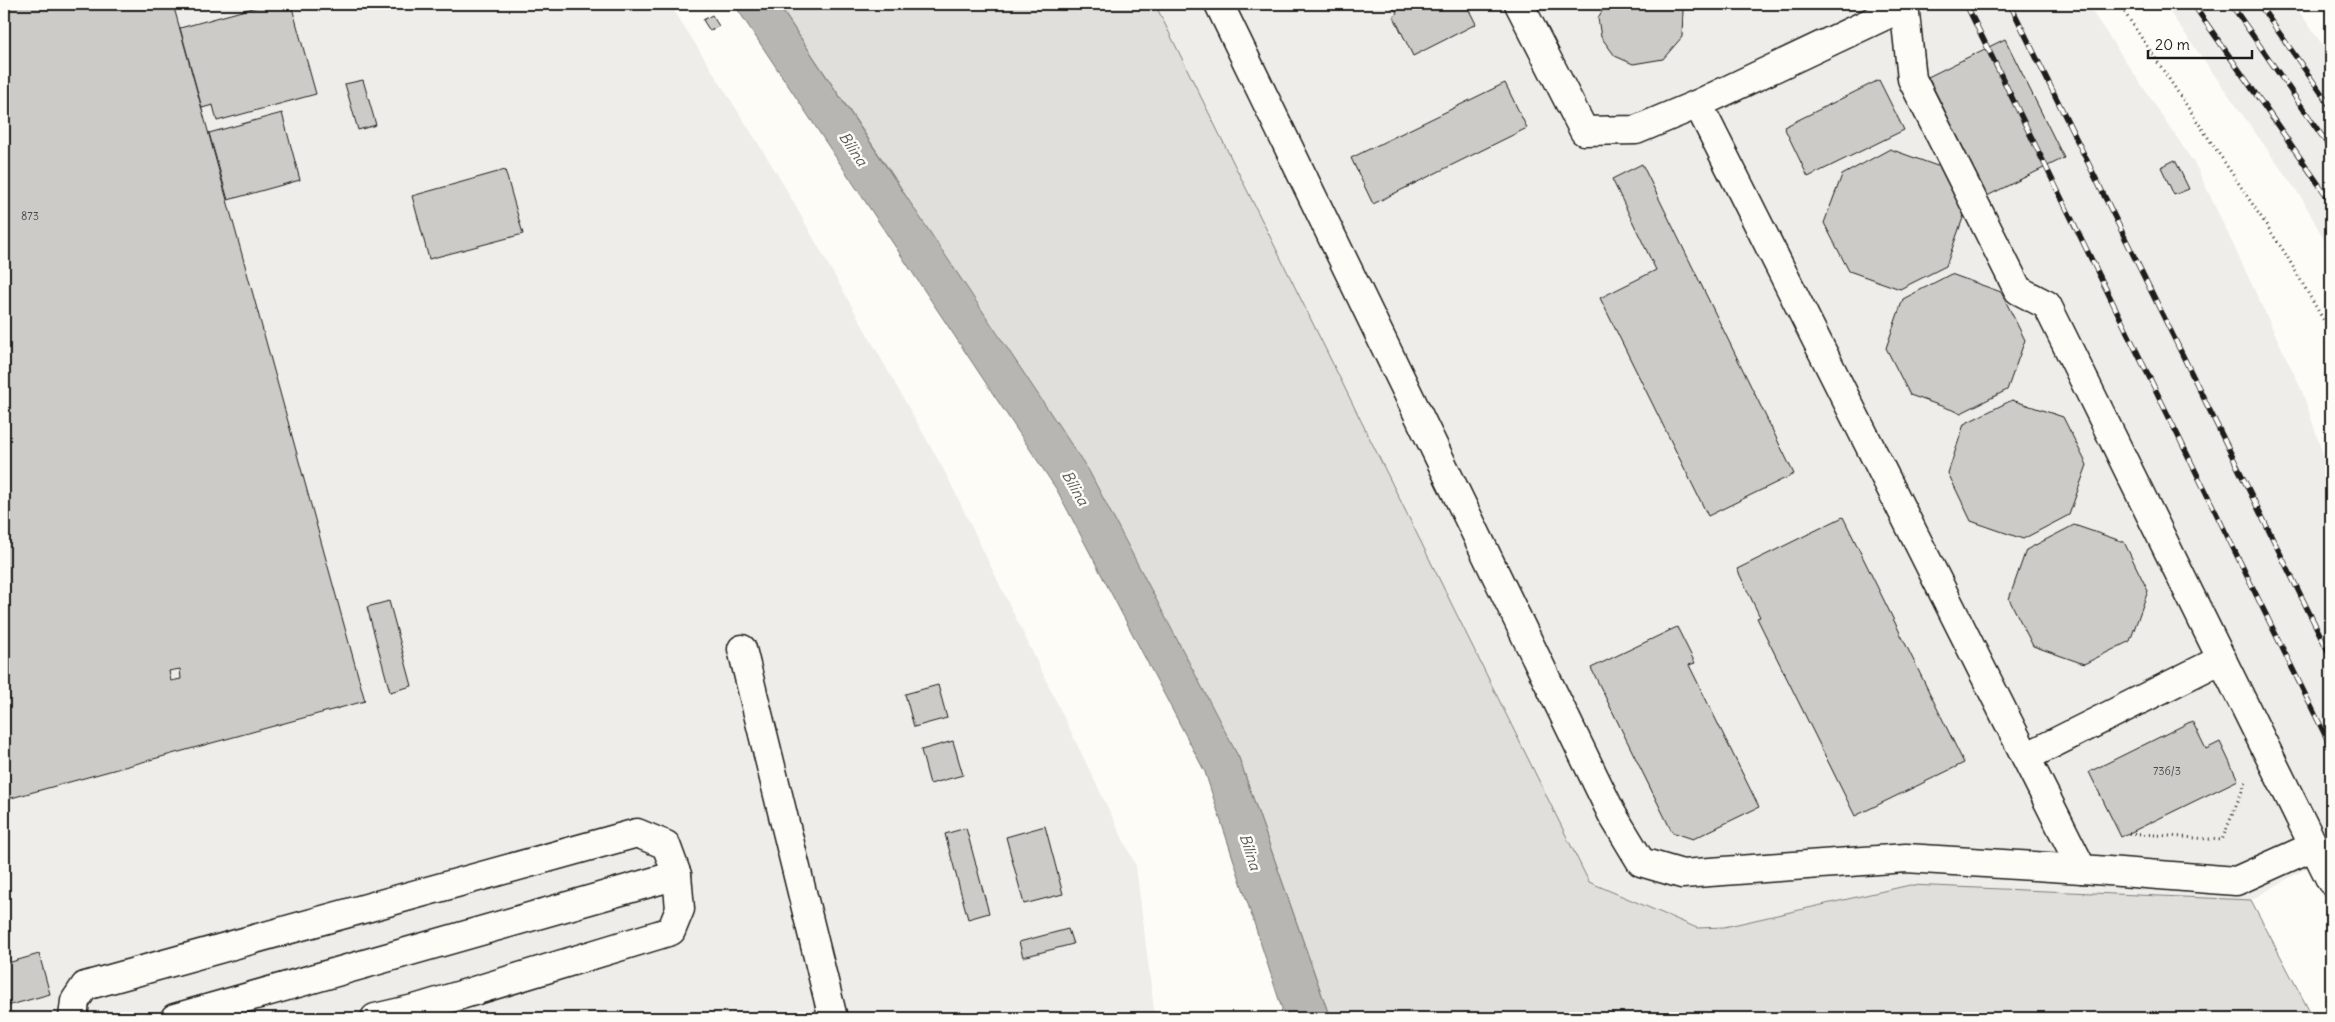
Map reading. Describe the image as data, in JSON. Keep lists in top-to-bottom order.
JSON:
{
  "water": ["Bílina"],
  "house_numbers": ["873", "736/3"],
  "scale_bar": "20 m"
}
